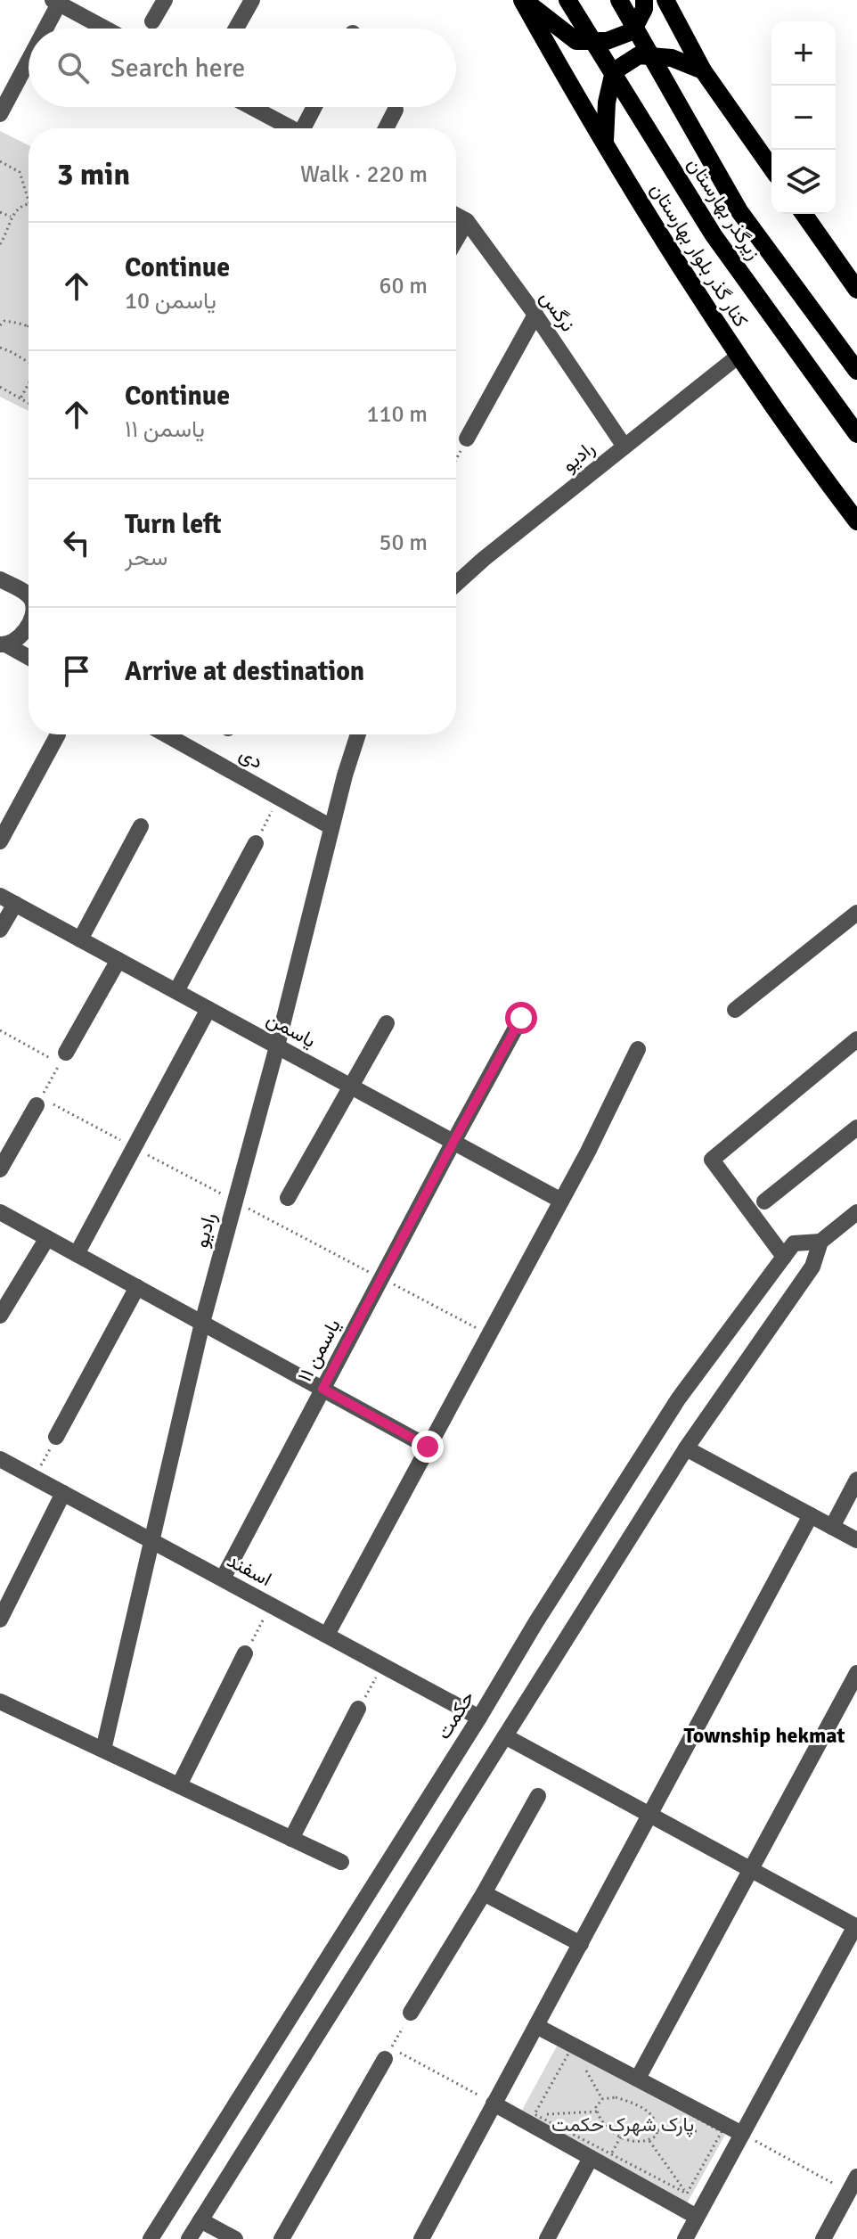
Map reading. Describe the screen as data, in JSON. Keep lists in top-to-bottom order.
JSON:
{
  "streets": {
    "main road": ["زیرگذر بهارستان", "کنار گذر بلوار بهارستان"],
    "street": [
      "نرگس",
      "رادیو",
      "دی",
      "یاسمن",
      "یاسمن ۱۱",
      "اسفند",
      "حکمت"
    ]
  },
  "crossings": [
    ["کنار گذر بلوار بهارستان", "رادیو"],
    ["نرگس", "رادیو"],
    ["رادیو", "دی"],
    ["رادیو", "یاسمن"],
    ["رادیو", "اسفند"],
    ["یاسمن", "یاسمن ۱۱"],
    ["یاسمن ۱۱", "اسفند"],
    ["اسفند", "حکمت"]
  ],
  "districts": ["Township hekmat"],
  "parks": ["پارک شهرک حکمت"],
  "page": {
    "map_buttons": ["+", "−"],
    "search": "Search here",
    "heading": ["3 min", "Walk · 220 m"],
    "list": [
      ["Continue", "یاسمن 10", "60 m"],
      ["Continue", "یاسمن ۱۱", "110 m"],
      ["Turn left", "سحر", "50 m"],
      "Arrive at destination"
    ]
  }
}
